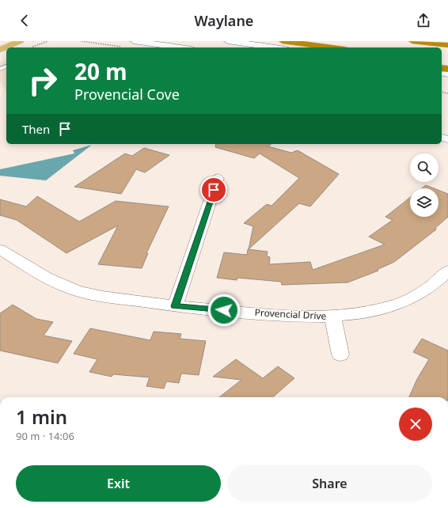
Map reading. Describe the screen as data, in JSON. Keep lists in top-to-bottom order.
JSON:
{
  "streets": {
    "street": ["Provencial Drive"]
  },
  "page": {
    "header": "Waylane",
    "turn": ["20 m", "Provencial Cove"],
    "then": "Then",
    "heading": ["1 min", "90 m · 14:06"],
    "buttons": ["Exit", "Share"]
  }
}
